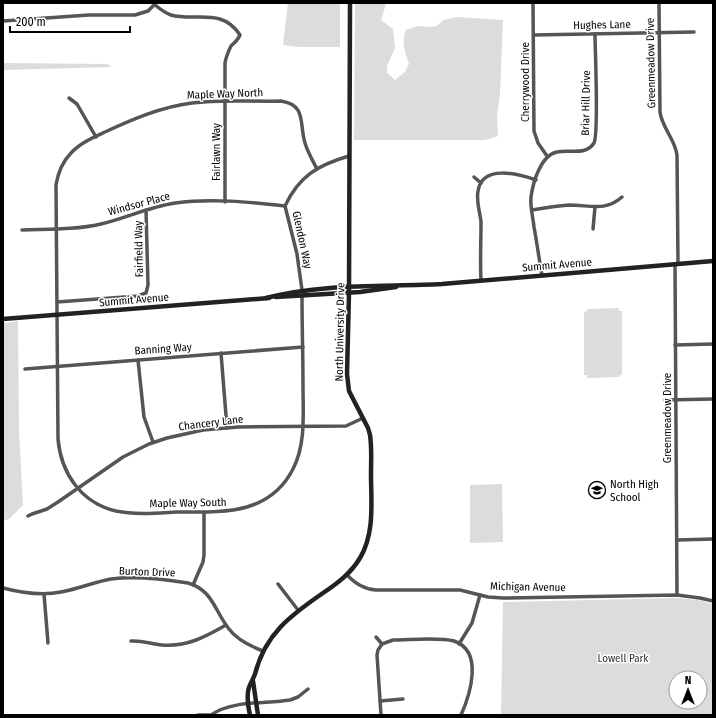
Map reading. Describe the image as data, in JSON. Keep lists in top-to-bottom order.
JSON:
{
  "streets": {
    "main road": ["Summit Avenue", "North University Drive"],
    "street": [
      "Hughes Lane",
      "Greenmeadow Drive",
      "Cherrywood Drive",
      "Maple Way North",
      "Briar Hill Drive",
      "Fairlawn Way",
      "Windsor Place",
      "Glendon Way",
      "Fairfield Way",
      "Banning Way",
      "Chancery Lane",
      "Maple Way South",
      "Burton Drive",
      "Michigan Avenue"
    ]
  },
  "crossings": [
    ["Hughes Lane", "Greenmeadow Drive"],
    ["Hughes Lane", "Cherrywood Drive"],
    ["Hughes Lane", "Briar Hill Drive"],
    ["Greenmeadow Drive", "Summit Avenue"],
    ["Greenmeadow Drive", "Michigan Avenue"],
    ["Cherrywood Drive", "Briar Hill Drive"],
    ["Maple Way North", "Fairlawn Way"],
    ["Maple Way North", "Windsor Place"],
    ["Maple Way North", "Glendon Way"],
    ["Maple Way North", "Fairfield Way"],
    ["Maple Way North", "Summit Avenue"],
    ["Maple Way North", "Maple Way South"],
    ["Fairlawn Way", "Windsor Place"],
    ["Windsor Place", "Glendon Way"],
    ["Windsor Place", "Fairfield Way"],
    ["Glendon Way", "Summit Avenue"],
    ["Glendon Way", "North University Drive"],
    ["Summit Avenue", "North University Drive"],
    ["Summit Avenue", "Maple Way South"],
    ["North University Drive", "Chancery Lane"],
    ["North University Drive", "Burton Drive"],
    ["North University Drive", "Michigan Avenue"],
    ["Banning Way", "Maple Way South"],
    ["Chancery Lane", "Maple Way South"]
  ],
  "parks": ["Lowell Park"],
  "places": {
    "school or university": ["North High School"]
  },
  "scale_bar": "200 m",
  "north": "top"
}
